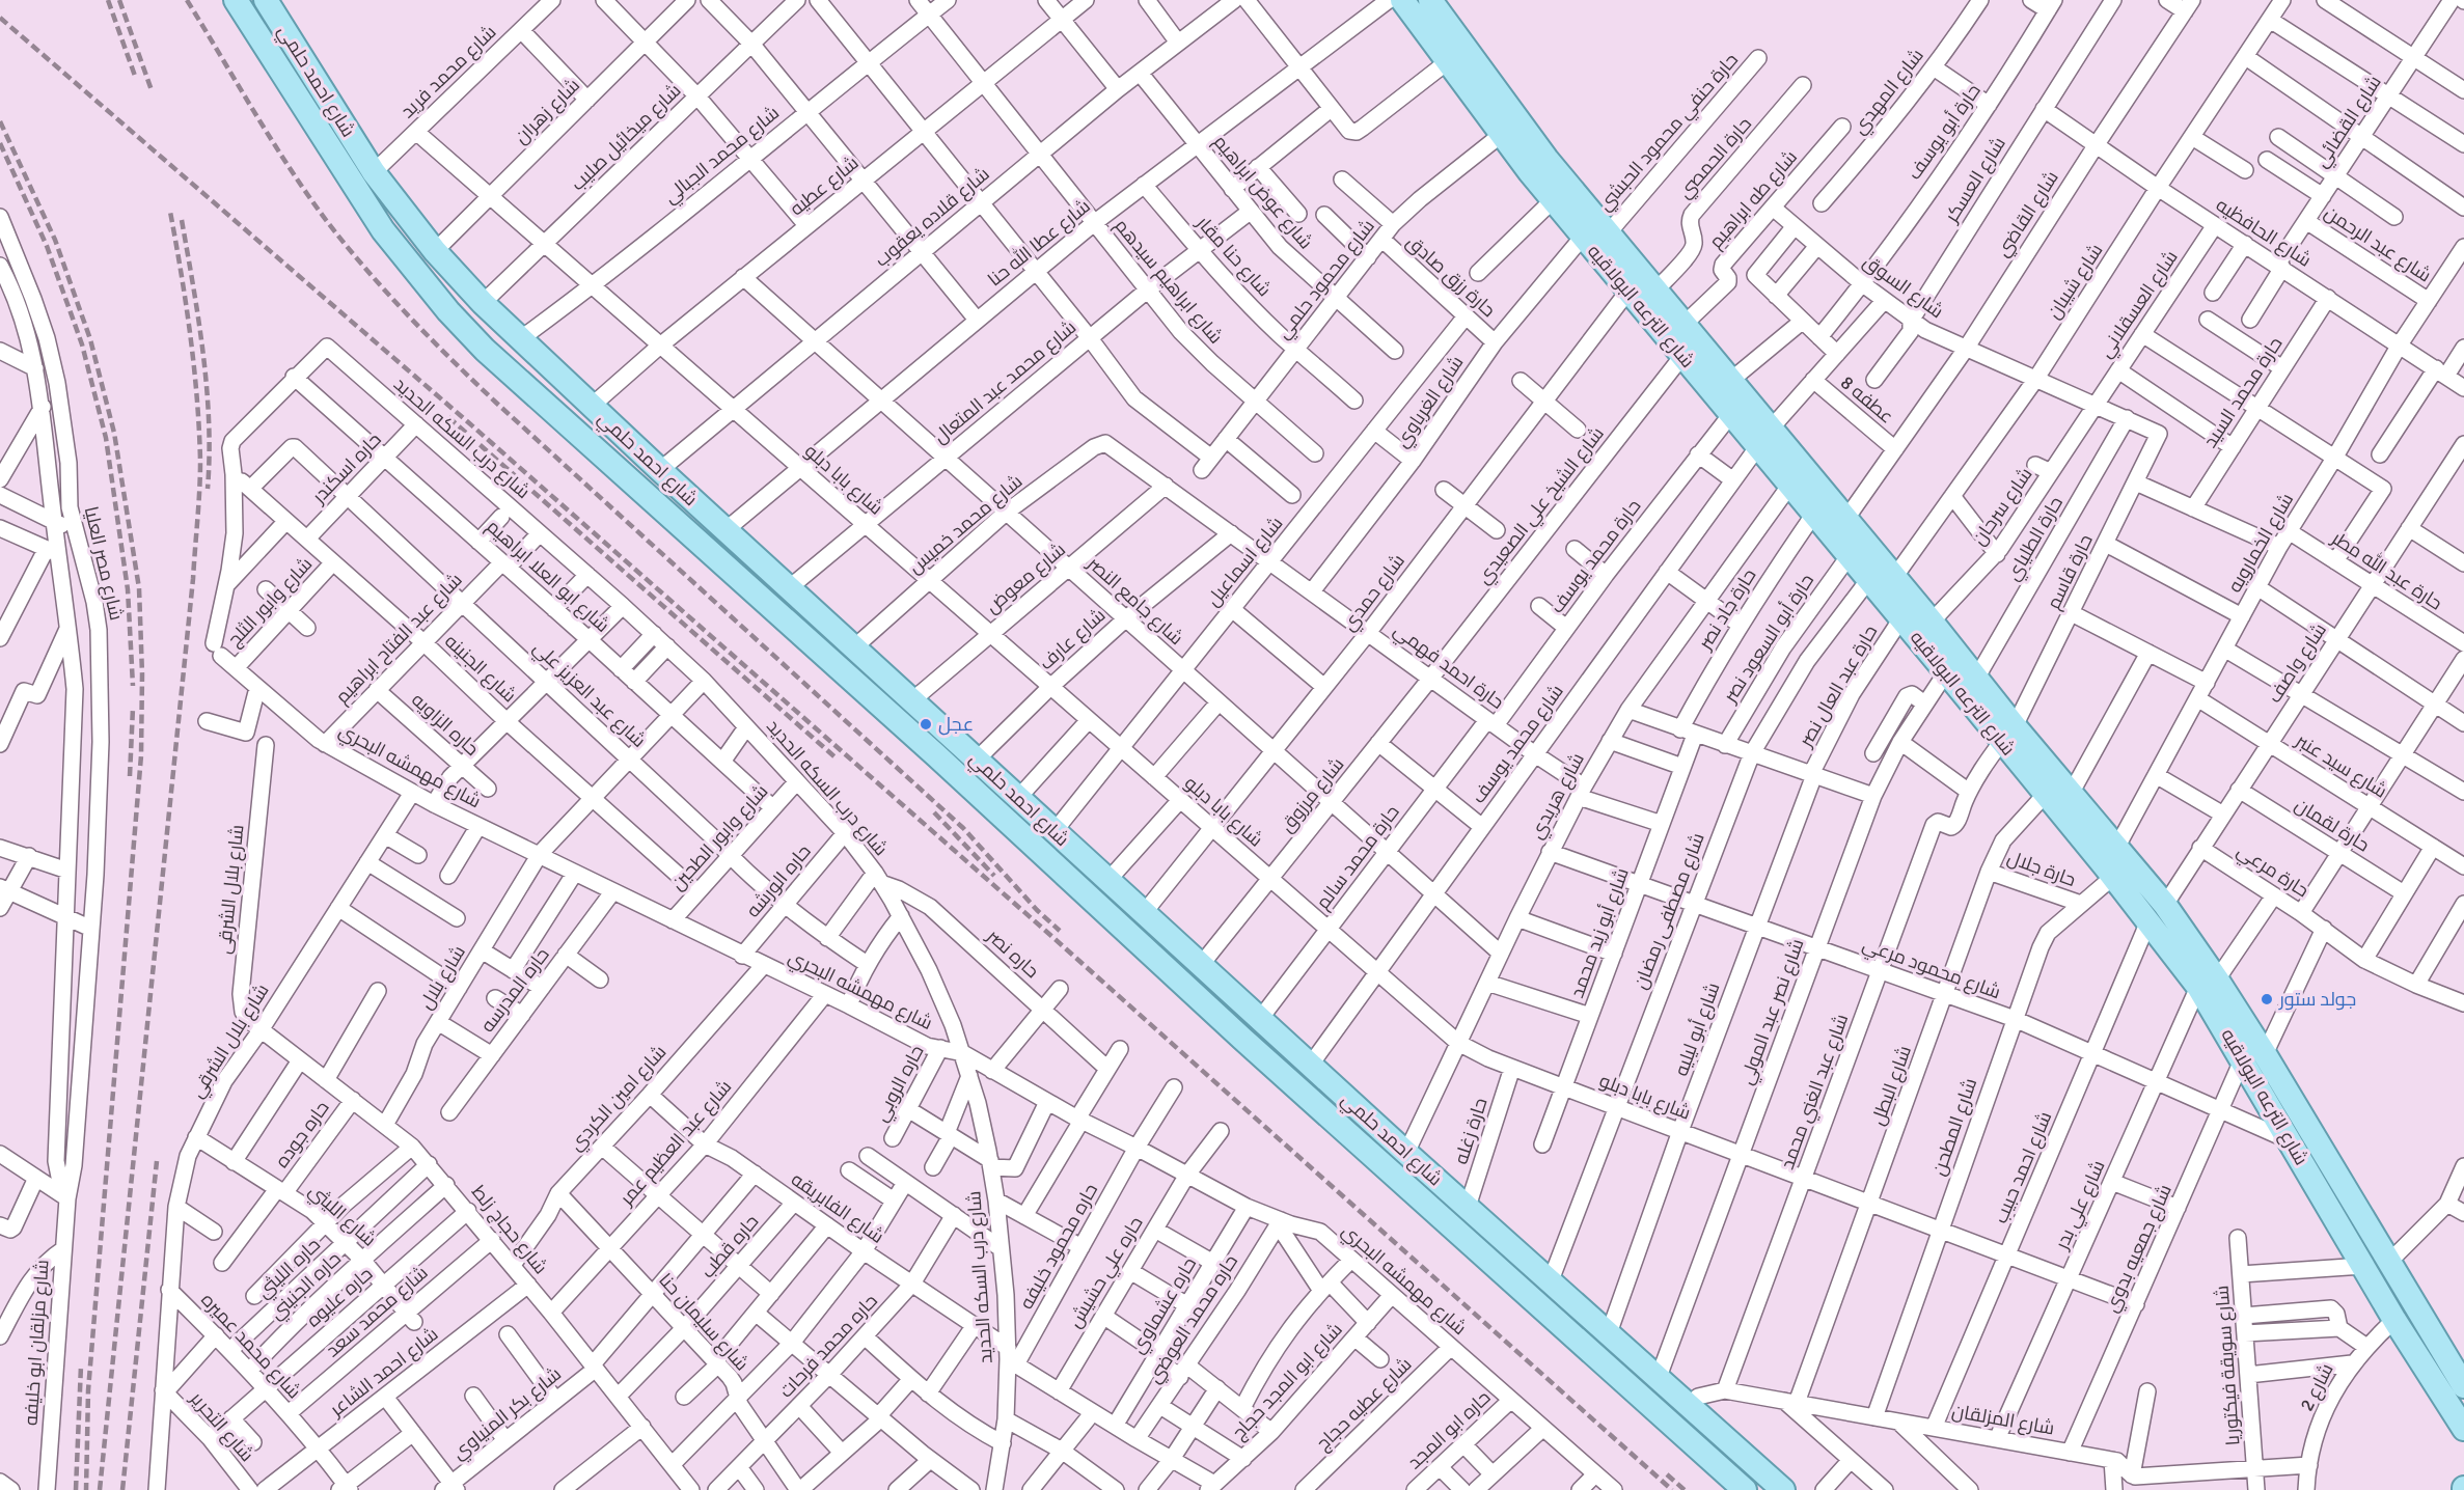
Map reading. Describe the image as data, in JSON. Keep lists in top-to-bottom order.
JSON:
{
  "streets": {
    "main road": ["شارع احمد حلمي", "شارع الترعه البولاقيه"],
    "street": [
      "شارع محمد فريد",
      "شارع المهدي",
      "شارع زهران",
      "شارع القضائي",
      "حارة حنفي محمود الحبشي",
      "حارة أبو يوسف",
      "شارع ميخائيل صليب",
      "شارع محمد الجبالي",
      "حارة الحمصي",
      "شارع العسكر",
      "شارع عطيه",
      "شارع عوض ابراهيم",
      "شارع طه ابراهيم",
      "شارع القاضي",
      "شارع قلاده يعقوب",
      "شارع الحافظيه",
      "شارع عطا الله حنا",
      "شارع عبد الرحمن",
      "شارع حنا مقار",
      "حارة رزق صادق",
      "شارع محمود حلمي",
      "شارع ابراهيم سيدهم",
      "شارع شيبان",
      "شارع السوق",
      "شارع العسقلاني",
      "شارع محمد عبد المتعال",
      "حارة محمد السيد",
      "عطفه 8",
      "شارع الغرباوي",
      "شارع درب السكه الحديد",
      "حاره اسكندر",
      "شارع بابا دبلو",
      "شارع الشيخ علي الصعيدي",
      "شارع سرحان",
      "شارع محمد خميس",
      "حارة الطلياي",
      "شارع الخمارويه",
      "حارة محمد يوسف",
      "شارع اسماعيل",
      "شارع مصر العليا",
      "حارة عبد الله مطر",
      "حارة قاسم",
      "شارع ابو العلا ابراهيم",
      "شارع معوض",
      "شارع حمدي",
      "شارع جامع النصر",
      "شارع وابور الثلج",
      "حارة جاد نصر",
      "شارع عبد الفتاح ابراهيم",
      "حارة أبو السعود نصر",
      "شارع عارف",
      "شارع واصف",
      "حارة احمد فهمي",
      "شارع الجنينه",
      "حارة عبد العال نصر",
      "شارع عبد العزيز علي",
      "حاره الزاويه",
      "شارع محمد يوسف",
      "شارع مهمشه البحري",
      "شارع سيد عنبر",
      "شارع مرزوق",
      "شارع هريدي",
      "حارة لقمان",
      "شارع وابور الطحين",
      "حارة محمد سالم",
      "حارة جلال",
      "حارة مرعي",
      "حاره الورشه",
      "شارع بلال الشرقى",
      "شارع مصطفى رمضان",
      "شارع أبو زيد محمد",
      "حاره نصر",
      "شارع محمود مرعي",
      "شارع بلال",
      "حاره المدرسه",
      "شارع نصر عبد المولي",
      "شارع أبو ليليه",
      "شارع بلال الشرقي",
      "حاره الروبي",
      "شارع البطل",
      "شارع عبد الغني محمد",
      "شارع امين الكردي",
      "شارع المطحن",
      "حارة زغله",
      "حاره جوده",
      "شارع عبد العظيم عمر",
      "شارع احمد حبيب",
      "شارع علي بدر",
      "شارع الفابريقه",
      "شارع الليثي",
      "شارع حجاج زلط",
      "حاره قطب",
      "حاره محمود خليفه",
      "شارع جمعيه بدوي",
      "حاره الليثي",
      "حاره علي حشيش",
      "حاره الجنيني",
      "حاره عليوه",
      "حاره عشماوي",
      "شارع محمد سعد",
      "حاره محمد العوضي",
      "شارع سليمان حنا",
      "شارع مزلقان ابو خليفه",
      "شارع محمد عميره",
      "حاره محمد فرحات",
      "شارع سويقة فيكتوريا",
      "شارع احمد الشاعر",
      "شارع ابو المجد حجاج",
      "شارع 2",
      "شارع عطيه حجاج",
      "شارع بكر المنياوي",
      "شارع المزلقان",
      "شارع التحرير",
      "حاره ابو المجد"
    ]
  },
  "crossings": [
    ["شارع محمد فريد", "شارع احمد حلمي"],
    ["شارع محمد فريد", "شارع بابا دبلو"],
    ["شارع احمد حلمي", "شارع زهران"],
    ["شارع احمد حلمي", "شارع ميخائيل صليب"],
    ["شارع احمد حلمي", "شارع محمد الجبالي"],
    ["شارع احمد حلمي", "شارع عطيه"],
    ["شارع احمد حلمي", "شارع قلاده يعقوب"],
    ["شارع احمد حلمي", "شارع عطا الله حنا"],
    ["شارع احمد حلمي", "شارع محمد عبد المتعال"],
    ["شارع احمد حلمي", "شارع محمد خميس"],
    ["شارع احمد حلمي", "شارع اسماعيل"],
    ["شارع احمد حلمي", "شارع معوض"],
    ["شارع احمد حلمي", "شارع حمدي"],
    ["شارع احمد حلمي", "شارع عارف"],
    ["شارع احمد حلمي", "شارع محمد يوسف"],
    ["شارع احمد حلمي", "شارع مرزوق"],
    ["شارع احمد حلمي", "شارع هريدي"],
    ["شارع احمد حلمي", "حارة محمد سالم"],
    ["شارع احمد حلمي", "شارع مصطفى رمضان"],
    ["شارع احمد حلمي", "شارع نصر عبد المولي"],
    ["شارع احمد حلمي", "شارع أبو ليليه"],
    ["شارع احمد حلمي", "حارة زغله"],
    ["شارع احمد حلمي", "شارع المزلقان"],
    ["شارع زهران", "شارع بابا دبلو"],
    ["شارع القضائي", "شارع الحافظيه"],
    ["شارع القضائي", "شارع عبد الرحمن"],
    ["حارة حنفي محمود الحبشي", "شارع الترعه البولاقيه"],
    ["حارة أبو يوسف", "شارع السوق"],
    ["شارع ميخائيل صليب", "شارع بابا دبلو"],
    ["شارع محمد الجبالي", "شارع ابراهيم سيدهم"],
    ["شارع محمد الجبالي", "شارع بابا دبلو"],
    ["حارة الحمصي", "شارع الترعه البولاقيه"],
    ["شارع العسكر", "شارع الحافظيه"],
    ["شارع العسكر", "شارع السوق"],
    ["شارع عطيه", "شارع ابراهيم سيدهم"],
    ["شارع عطيه", "شارع بابا دبلو"],
    ["شارع عطيه", "شارع جامع النصر"],
    ["شارع عوض ابراهيم", "شارع قلاده يعقوب"],
    ["شارع عوض ابراهيم", "شارع عطا الله حنا"],
    ["شارع عوض ابراهيم", "شارع محمود حلمي"],
    ["شارع عوض ابراهيم", "شارع محمد عبد المتعال"],
    ["شارع طه ابراهيم", "شارع السوق"],
    ["شارع طه ابراهيم", "شارع الترعه البولاقيه"],
    ["شارع القاضي", "شارع الحافظيه"],
    ["شارع القاضي", "شارع السوق"],
    ["شارع القاضي", "شارع الترعه البولاقيه"],
    ["شارع القاضي", "عطفه 8"],
    ["شارع قلاده يعقوب", "شارع ابراهيم سيدهم"],
    ["شارع قلاده يعقوب", "شارع بابا دبلو"],
    ["شارع قلاده يعقوب", "شارع جامع النصر"],
    ["شارع الحافظيه", "شارع شيبان"],
    ["شارع الحافظيه", "شارع العسقلاني"],
    ["شارع الحافظيه", "حارة محمد السيد"],
    ["شارع الحافظيه", "شارع الخمارويه"],
    ["شارع عطا الله حنا", "شارع حنا مقار"],
    ["شارع عطا الله حنا", "شارع ابراهيم سيدهم"],
    ["شارع عطا الله حنا", "شارع بابا دبلو"],
    ["شارع عطا الله حنا", "شارع جامع النصر"],
    ["شارع عبد الرحمن", "شارع الخمارويه"],
    ["شارع حنا مقار", "شارع محمود حلمي"],
    ["شارع حنا مقار", "شارع محمد عبد المتعال"],
    ["حارة رزق صادق", "شارع محمود حلمي"],
    ["حارة رزق صادق", "شارع الغرباوي"],
    ["حارة رزق صادق", "شارع اسماعيل"],
    ["شارع محمود حلمي", "شارع ابراهيم سيدهم"],
    ["شارع محمود حلمي", "شارع الترعه البولاقيه"],
    ["شارع محمود حلمي", "شارع محمد عبد المتعال"],
    ["شارع ابراهيم سيدهم", "شارع محمد عبد المتعال"],
    ["شارع شيبان", "شارع السوق"],
    ["شارع شيبان", "شارع الترعه البولاقيه"],
    ["شارع السوق", "شارع العسقلاني"],
    ["شارع السوق", "شارع سرحان"],
    ["شارع السوق", "حارة الطلياي"],
    ["شارع السوق", "حارة قاسم"],
    ["شارع السوق", "شارع محمد يوسف"],
    ["شارع العسقلاني", "شارع سرحان"],
    ["شارع الترعه البولاقيه", "شارع الغرباوي"],
    ["شارع الترعه البولاقيه", "شارع الشيخ علي الصعيدي"],
    ["شارع الترعه البولاقيه", "شارع سرحان"],
    ["شارع الترعه البولاقيه", "حارة الطلياي"],
    ["شارع الترعه البولاقيه", "شارع الخمارويه"],
    ["شارع الترعه البولاقيه", "حارة محمد يوسف"],
    ["شارع الترعه البولاقيه", "حارة قاسم"],
    ["شارع الترعه البولاقيه", "شارع حمدي"],
    ["شارع الترعه البولاقيه", "حارة جاد نصر"],
    ["شارع الترعه البولاقيه", "حارة أبو السعود نصر"],
    ["شارع الترعه البولاقيه", "شارع واصف"],
    ["شارع الترعه البولاقيه", "حارة عبد العال نصر"],
    ["شارع الترعه البولاقيه", "شارع محمد يوسف"],
    ["شارع الترعه البولاقيه", "شارع هريدي"],
    ["شارع الترعه البولاقيه", "شارع مصطفى رمضان"],
    ["شارع الترعه البولاقيه", "شارع محمود مرعي"],
    ["شارع الترعه البولاقيه", "شارع نصر عبد المولي"],
    ["شارع الترعه البولاقيه", "شارع البطل"],
    ["شارع الترعه البولاقيه", "شارع المطحن"],
    ["شارع الترعه البولاقيه", "شارع احمد حبيب"],
    ["شارع الترعه البولاقيه", "شارع علي بدر"],
    ["شارع الترعه البولاقيه", "شارع جمعيه بدوي"],
    ["شارع الترعه البولاقيه", "شارع 2"],
    ["شارع محمد عبد المتعال", "شارع بابا دبلو"],
    ["شارع محمد عبد المتعال", "شارع جامع النصر"],
    ["عطفه 8", "شارع محمد يوسف"],
    ["شارع الغرباوي", "حارة احمد فهمي"],
    ["شارع درب السكه الحديد", "حاره اسكندر"],
    ["شارع درب السكه الحديد", "شارع ابو العلا ابراهيم"],
    ["شارع درب السكه الحديد", "شارع عبد الفتاح ابراهيم"],
    ["شارع درب السكه الحديد", "شارع مهمشه البحري"],
    ["شارع درب السكه الحديد", "شارع وابور الطحين"],
    ["شارع درب السكه الحديد", "حاره الورشه"],
    ["شارع درب السكه الحديد", "حاره نصر"],
    ["شارع درب السكه الحديد", "شارع بلال"],
    ["شارع درب السكه الحديد", "شارع الفابريقه"],
    ["شارع درب السكه الحديد", "حاره محمود خليفه"],
    ["حاره اسكندر", "شارع ابو العلا ابراهيم"],
    ["حاره اسكندر", "شارع الجنينه"],
    ["حاره اسكندر", "شارع عبد العزيز علي"],
    ["شارع بابا دبلو", "شارع محمد خميس"],
    ["شارع بابا دبلو", "شارع اسماعيل"],
    ["شارع بابا دبلو", "شارع معوض"],
    ["شارع بابا دبلو", "شارع حمدي"],
    ["شارع بابا دبلو", "شارع عارف"],
    ["شارع بابا دبلو", "شارع محمد يوسف"],
    ["شارع بابا دبلو", "شارع مرزوق"],
    ["شارع بابا دبلو", "شارع هريدي"],
    ["شارع بابا دبلو", "حارة محمد سالم"],
    ["شارع بابا دبلو", "شارع مصطفى رمضان"],
    ["شارع بابا دبلو", "شارع أبو زيد محمد"],
    ["شارع بابا دبلو", "شارع نصر عبد المولي"],
    ["شارع بابا دبلو", "شارع أبو ليليه"],
    ["شارع بابا دبلو", "شارع البطل"],
    ["شارع بابا دبلو", "شارع عبد الغني محمد"],
    ["شارع بابا دبلو", "شارع المطحن"],
    ["شارع بابا دبلو", "حارة زغله"],
    ["شارع بابا دبلو", "شارع احمد حبيب"],
    ["شارع بابا دبلو", "شارع علي بدر"],
    ["شارع بابا دبلو", "شارع جمعيه بدوي"],
    ["شارع الشيخ علي الصعيدي", "حارة احمد فهمي"],
    ["شارع الشيخ علي الصعيدي", "شارع مرزوق"],
    ["شارع محمد خميس", "شارع جامع النصر"],
    ["شارع محمد خميس", "حارة احمد فهمي"],
    ["شارع الخمارويه", "حارة عبد الله مطر"],
    ["شارع الخمارويه", "شارع سيد عنبر"],
    ["شارع الخمارويه", "شارع المطحن"],
    ["حارة محمد يوسف", "حارة احمد فهمي"],
    ["حارة محمد يوسف", "حارة محمد سالم"],
    ["شارع اسماعيل", "شارع جامع النصر"],
    ["شارع اسماعيل", "حارة احمد فهمي"],
    ["شارع مصر العليا", "شارع مزلقان ابو خليفه"],
    ["حارة عبد الله مطر", "شارع واصف"],
    ["حارة قاسم", "شارع عبد الغني محمد"],
    ["شارع ابو العلا ابراهيم", "شارع عبد الفتاح ابراهيم"],
    ["شارع ابو العلا ابراهيم", "شارع مهمشه البحري"],
    ["شارع ابو العلا ابراهيم", "شارع وابور الطحين"],
    ["شارع ابو العلا ابراهيم", "شارع بلال"],
    ["شارع معوض", "شارع جامع النصر"],
    ["شارع معوض", "حارة احمد فهمي"],
    ["شارع حمدي", "شارع جامع النصر"],
    ["شارع حمدي", "حارة احمد فهمي"],
    ["شارع جامع النصر", "شارع عارف"],
    ["شارع جامع النصر", "شارع محمد يوسف"],
    ["شارع جامع النصر", "شارع مرزوق"],
    ["شارع جامع النصر", "شارع هريدي"],
    ["شارع جامع النصر", "حارة محمد سالم"],
    ["شارع وابور الثلج", "شارع الجنينه"],
    ["شارع وابور الثلج", "شارع مهمشه البحري"],
    ["حارة جاد نصر", "حارة عبد العال نصر"],
    ["حارة جاد نصر", "شارع أبو زيد محمد"],
    ["شارع عبد الفتاح ابراهيم", "شارع الجنينه"],
    ["شارع عبد الفتاح ابراهيم", "شارع عبد العزيز علي"],
    ["شارع عبد الفتاح ابراهيم", "حاره الزاويه"],
    ["شارع عبد الفتاح ابراهيم", "شارع مهمشه البحري"],
    ["حارة أبو السعود نصر", "حارة عبد العال نصر"],
    ["شارع عارف", "حارة احمد فهمي"],
    ["شارع واصف", "شارع سيد عنبر"],
    ["شارع واصف", "حارة لقمان"],
    ["شارع واصف", "حارة مرعي"],
    ["حارة احمد فهمي", "شارع محمد يوسف"],
    ["حارة احمد فهمي", "شارع مرزوق"],
    ["حارة احمد فهمي", "شارع هريدي"],
    ["حارة احمد فهمي", "حارة محمد سالم"],
    ["حارة احمد فهمي", "شارع أبو زيد محمد"],
    ["شارع الجنينه", "شارع عبد العزيز علي"],
    ["شارع الجنينه", "شارع مهمشه البحري"],
    ["شارع الجنينه", "شارع وابور الطحين"],
    ["شارع الجنينه", "شارع بلال"],
    ["حارة عبد العال نصر", "شارع هريدي"],
    ["حارة عبد العال نصر", "شارع مصطفى رمضان"],
    ["حارة عبد العال نصر", "شارع أبو زيد محمد"],
    ["حارة عبد العال نصر", "شارع نصر عبد المولي"],
    ["حارة عبد العال نصر", "شارع أبو ليليه"],
    ["شارع عبد العزيز علي", "شارع وابور الطحين"],
    ["شارع عبد العزيز علي", "حاره الورشه"],
    ["شارع عبد العزيز علي", "شارع بلال"],
    ["شارع مهمشه البحري", "شارع وابور الطحين"],
    ["شارع مهمشه البحري", "حاره الورشه"],
    ["شارع مهمشه البحري", "شارع بلال"],
    ["شارع مهمشه البحري", "حاره المدرسه"],
    ["شارع مهمشه البحري", "شارع بلال الشرقي"],
    ["شارع مهمشه البحري", "حاره الروبي"],
    ["شارع مهمشه البحري", "شارع امين الكردي"],
    ["شارع مهمشه البحري", "شارع عبد العظيم عمر"],
    ["شارع مهمشه البحري", "حاره محمود خليفه"],
    ["شارع مهمشه البحري", "حاره علي حشيش"],
    ["شارع مهمشه البحري", "حاره عشماوي"],
    ["شارع مهمشه البحري", "حاره محمد العوضي"],
    ["شارع مهمشه البحري", "شارع ابو المجد حجاج"],
    ["شارع مهمشه البحري", "شارع عطيه حجاج"],
    ["شارع مهمشه البحري", "حاره ابو المجد"],
    ["شارع هريدي", "شارع محمود مرعي"],
    ["حارة جلال", "شارع البطل"],
    ["حارة جلال", "شارع المطحن"],
    ["حارة مرعي", "شارع علي بدر"],
    ["شارع بلال الشرقى", "شارع بلال الشرقي"],
    ["شارع بلال الشرقى", "شارع حجاج زلط"],
    ["شارع مصطفى رمضان", "شارع محمود مرعي"],
    ["شارع أبو زيد محمد", "شارع محمود مرعي"],
    ["شارع محمود مرعي", "شارع نصر عبد المولي"],
    ["شارع محمود مرعي", "شارع أبو ليليه"],
    ["شارع محمود مرعي", "شارع البطل"],
    ["شارع محمود مرعي", "شارع عبد الغني محمد"],
    ["شارع محمود مرعي", "شارع المطحن"],
    ["شارع محمود مرعي", "شارع احمد حبيب"],
    ["شارع محمود مرعي", "شارع علي بدر"],
    ["شارع محمود مرعي", "شارع جمعيه بدوي"],
    ["شارع بلال", "شارع حجاج زلط"],
    ["شارع بلال الشرقي", "شارع الليثي"],
    ["شارع بلال الشرقي", "شارع حجاج زلط"],
    ["شارع بلال الشرقي", "شارع محمد عميره"],
    ["شارع بلال الشرقي", "شارع التحرير"],
    ["شارع البطل", "شارع المزلقان"],
    ["شارع عبد الغني محمد", "شارع المزلقان"],
    ["شارع امين الكردي", "شارع الفابريقه"],
    ["شارع امين الكردي", "شارع حجاج زلط"],
    ["شارع امين الكردي", "شارع سليمان حنا"],
    ["شارع المطحن", "شارع المزلقان"],
    ["حاره جوده", "شارع الليثي"],
    ["حاره جوده", "شارع حجاج زلط"],
    ["شارع عبد العظيم عمر", "شارع الفابريقه"],
    ["شارع عبد العظيم عمر", "شارع حجاج زلط"],
    ["شارع عبد العظيم عمر", "شارع سليمان حنا"],
    ["شارع احمد حبيب", "شارع المزلقان"],
    ["شارع علي بدر", "شارع المزلقان"],
    ["شارع الفابريقه", "حاره قطب"],
    ["شارع الفابريقه", "حاره محمود خليفه"],
    ["شارع الفابريقه", "حاره علي حشيش"],
    ["شارع الفابريقه", "حاره عشماوي"],
    ["شارع الفابريقه", "حاره محمد العوضي"],
    ["شارع الفابريقه", "حاره محمد فرحات"],
    ["شارع الفابريقه", "شارع ابو المجد حجاج"],
    ["شارع الفابريقه", "شارع بكر المنياوي"],
    ["شارع الليثي", "حاره الليثي"],
    ["شارع الليثي", "حاره الجنيني"],
    ["شارع الليثي", "حاره عليوه"],
    ["شارع الليثي", "شارع محمد سعد"],
    ["شارع حجاج زلط", "حاره قطب"],
    ["شارع حجاج زلط", "حاره الليثي"],
    ["شارع حجاج زلط", "حاره الجنيني"],
    ["شارع حجاج زلط", "حاره عليوه"],
    ["شارع حجاج زلط", "شارع محمد سعد"],
    ["شارع حجاج زلط", "شارع احمد الشاعر"],
    ["شارع حجاج زلط", "شارع بكر المنياوي"],
    ["حاره قطب", "شارع سليمان حنا"],
    ["شارع جمعيه بدوي", "شارع المزلقان"],
    ["حاره الليثي", "شارع محمد عميره"],
    ["حاره الجنيني", "شارع محمد عميره"],
    ["حاره عليوه", "شارع محمد عميره"],
    ["حاره عليوه", "شارع التحرير"],
    ["شارع محمد سعد", "شارع محمد عميره"],
    ["شارع سليمان حنا", "حاره محمد فرحات"],
    ["شارع سليمان حنا", "شارع بكر المنياوي"],
    ["شارع محمد عميره", "شارع احمد الشاعر"]
  ],
  "places": ["عجل", "جولد ستور"]
}
